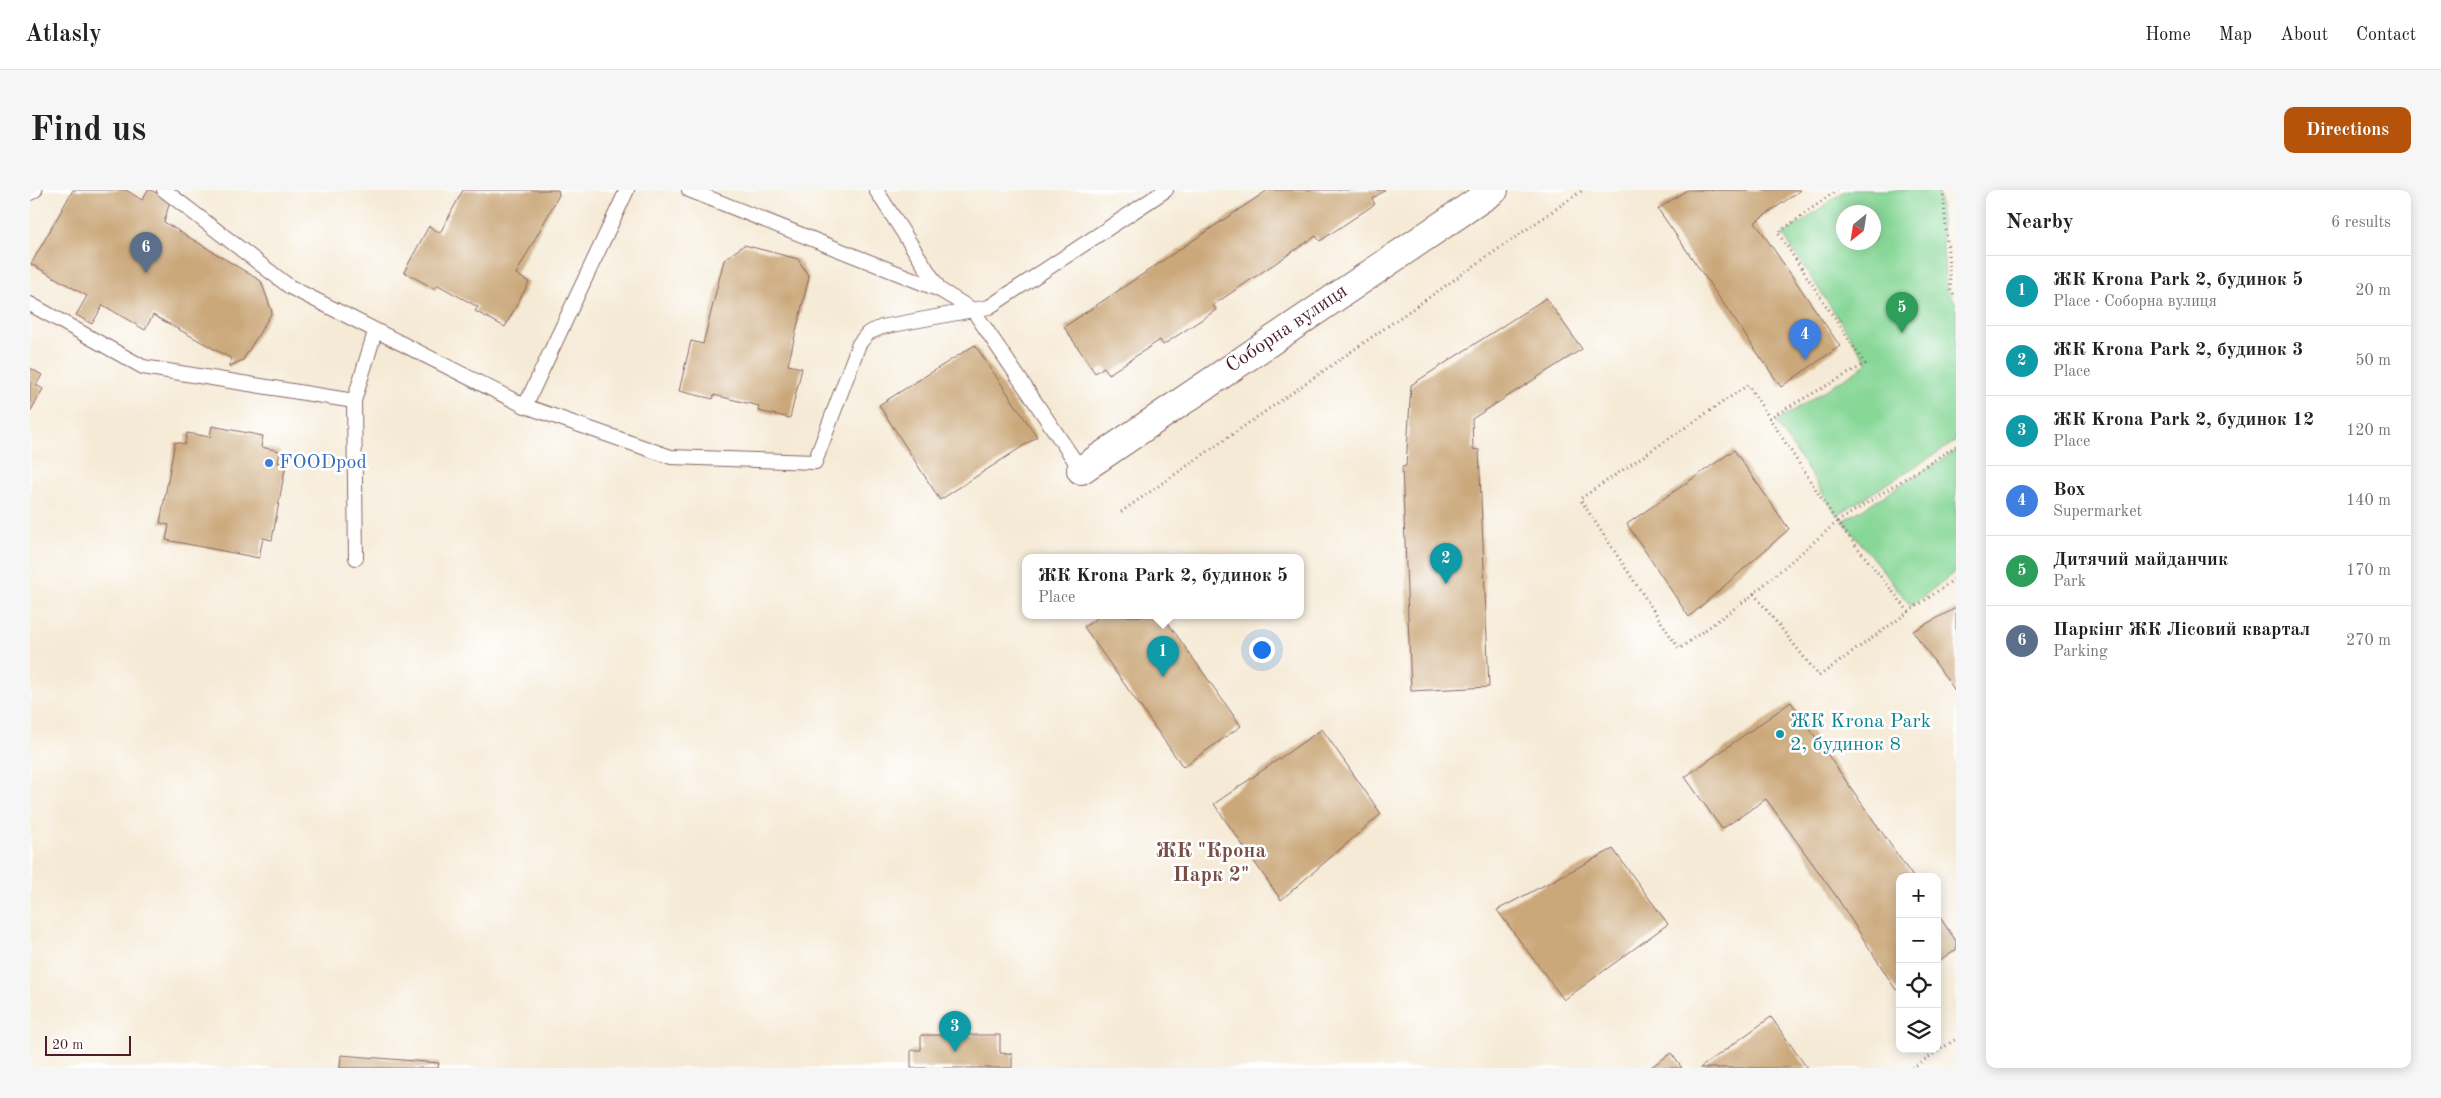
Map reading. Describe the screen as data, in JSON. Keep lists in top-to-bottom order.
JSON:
{
  "streets": {
    "street": ["Соборна вулиця"]
  },
  "districts": ["ЖК \"Крона Парк 2\""],
  "places": ["FOODpod", "ЖК Krona Park 2, будинок 8"],
  "scale_bar": "20 m",
  "north": "bottom left",
  "page": {
    "header": "Atlasly",
    "nav": [
      "Home",
      "Map",
      "About",
      "Contact"
    ],
    "buttons": "Directions",
    "title": "Find us",
    "heading": ["Nearby", "6 results"],
    "pins": [
      "6",
      "5",
      "4",
      "2",
      "1",
      "3"
    ],
    "list": [
      {
        "mark": "1",
        "name": "ЖК Krona Park 2, будинок 5",
        "note": "Place · Соборна вулиця",
        "value": "20 m"
      },
      {
        "mark": "2",
        "name": "ЖК Krona Park 2, будинок 3",
        "note": "Place",
        "value": "50 m"
      },
      {
        "mark": "3",
        "name": "ЖК Krona Park 2, будинок 12",
        "note": "Place",
        "value": "120 m"
      },
      {
        "mark": "4",
        "name": "Box",
        "note": "Supermarket",
        "value": "140 m"
      },
      {
        "mark": "5",
        "name": "Дитячий майданчик",
        "note": "Park",
        "value": "170 m"
      },
      {
        "mark": "6",
        "name": "Паркінг ЖК Лісовий квартал",
        "note": "Parking",
        "value": "270 m"
      }
    ],
    "popup": ["ЖК Krona Park 2, будинок 5", "Place"],
    "map_buttons": ["+", "−"],
    "scale": "20 m"
  }
}
